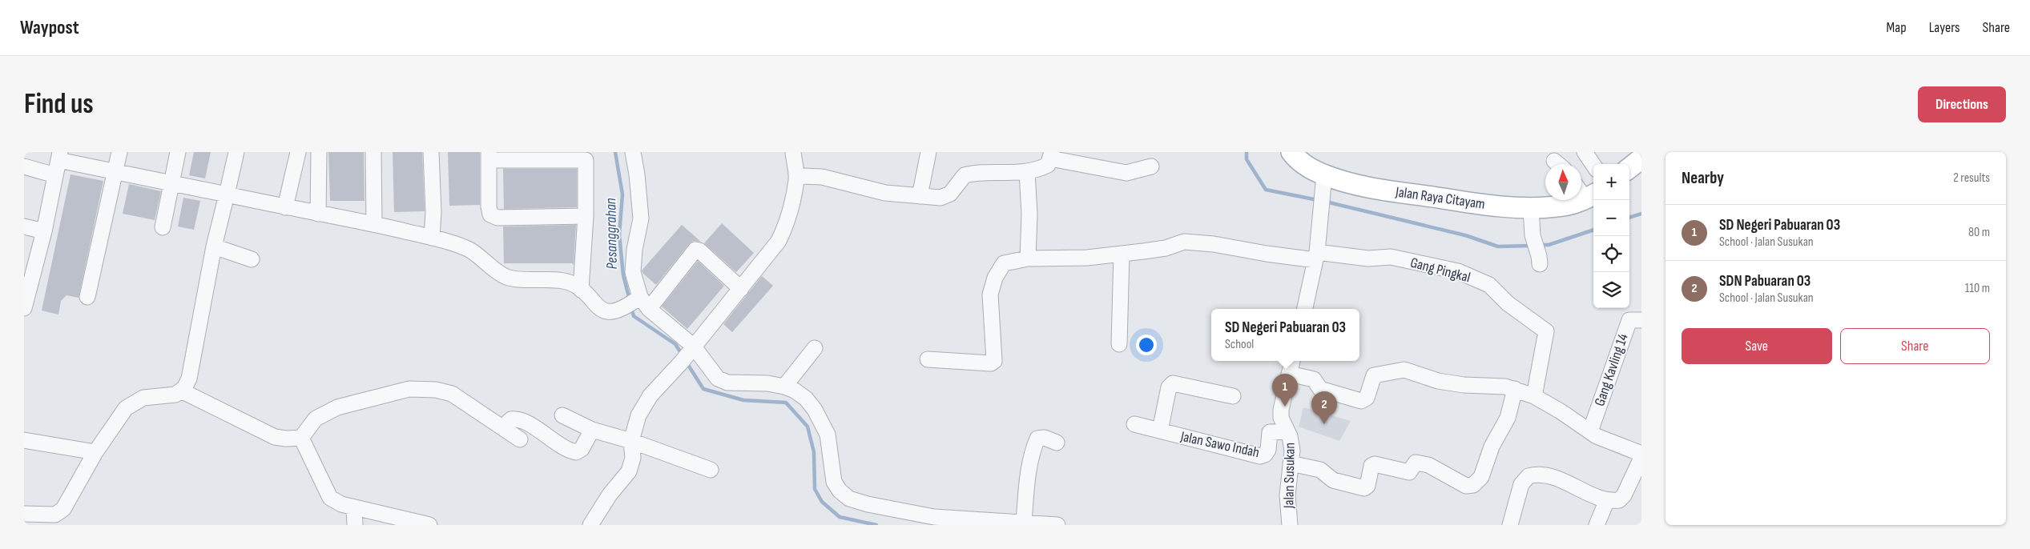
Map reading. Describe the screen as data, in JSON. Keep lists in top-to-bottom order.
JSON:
{
  "streets": {
    "main road": ["Jalan Raya Citayam"],
    "street": [
      "Gang Pingkal",
      "Gang Kavling 14",
      "Jalan Sawo Indah",
      "Jalan Susukan"
    ]
  },
  "crossings": [
    ["Jalan Sawo Indah", "Jalan Susukan"]
  ],
  "water": ["Pesanggrahan"],
  "north": "top",
  "page": {
    "header": "Waypost",
    "nav": ["Map", "Layers", "Share"],
    "buttons": [
      "Directions",
      ["Save", "Share"]
    ],
    "title": "Find us",
    "heading": ["Nearby", "2 results"],
    "map_buttons": ["+", "−"],
    "list": [
      {
        "mark": "1",
        "name": "SD Negeri Pabuaran 03",
        "note": "School · Jalan Susukan",
        "value": "80 m"
      },
      {
        "mark": "2",
        "name": "SDN Pabuaran 03",
        "note": "School · Jalan Susukan",
        "value": "110 m"
      }
    ],
    "popup": ["SD Negeri Pabuaran 03", "School"],
    "pins": ["1", "2"]
  }
}
